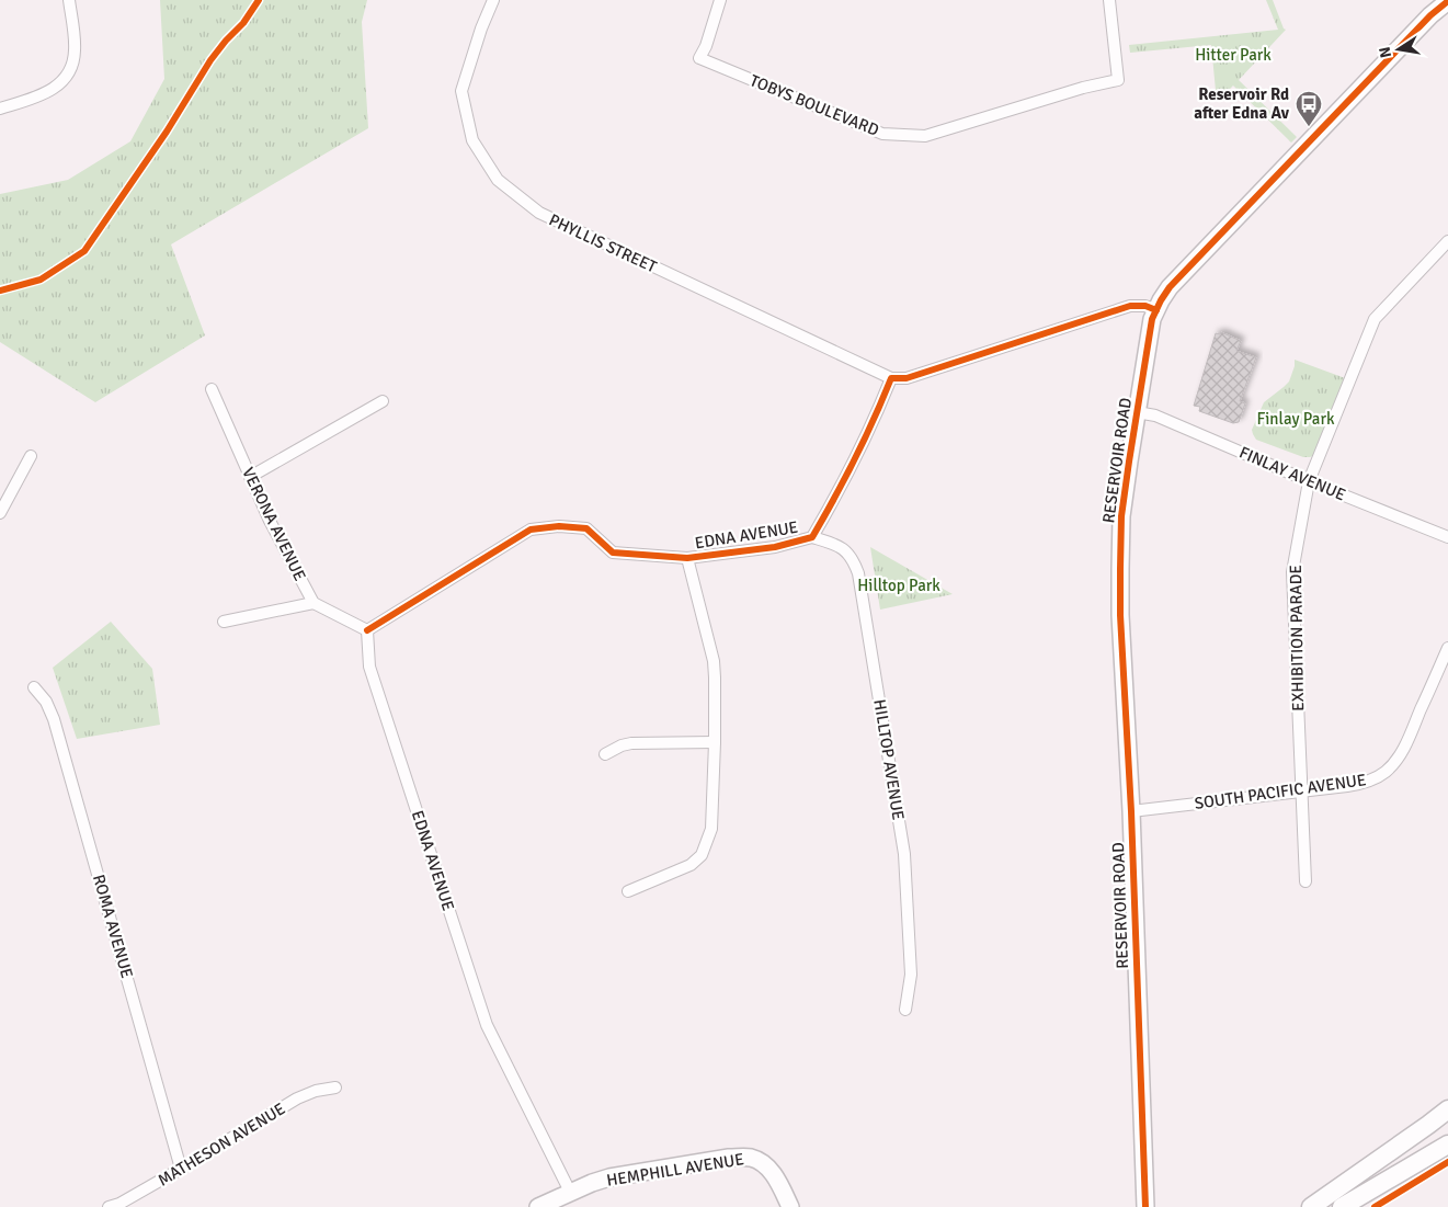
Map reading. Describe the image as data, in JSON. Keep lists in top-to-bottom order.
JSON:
{
  "streets": {
    "street": [
      "TOBYS BOULEVARD",
      "PHYLLIS STREET",
      "RESERVOIR ROAD",
      "FINLAY AVENUE",
      "VERONA AVENUE",
      "EDNA AVENUE",
      "EXHIBITION PARADE",
      "HILLTOP AVENUE",
      "SOUTH PACIFIC AVENUE",
      "ROMA AVENUE",
      "MATHESON AVENUE",
      "HEMPHILL AVENUE"
    ]
  },
  "crossings": [
    ["PHYLLIS STREET", "EDNA AVENUE"],
    ["RESERVOIR ROAD", "FINLAY AVENUE"],
    ["RESERVOIR ROAD", "SOUTH PACIFIC AVENUE"],
    ["FINLAY AVENUE", "EXHIBITION PARADE"],
    ["EDNA AVENUE", "HILLTOP AVENUE"],
    ["EDNA AVENUE", "HEMPHILL AVENUE"],
    ["EXHIBITION PARADE", "SOUTH PACIFIC AVENUE"],
    ["ROMA AVENUE", "MATHESON AVENUE"]
  ],
  "parks": ["Hitter Park", "Finlay Park", "Hilltop Park"],
  "places": {
    "bus stop": ["Reservoir Rd after Edna Av"]
  },
  "north": "left"
}
